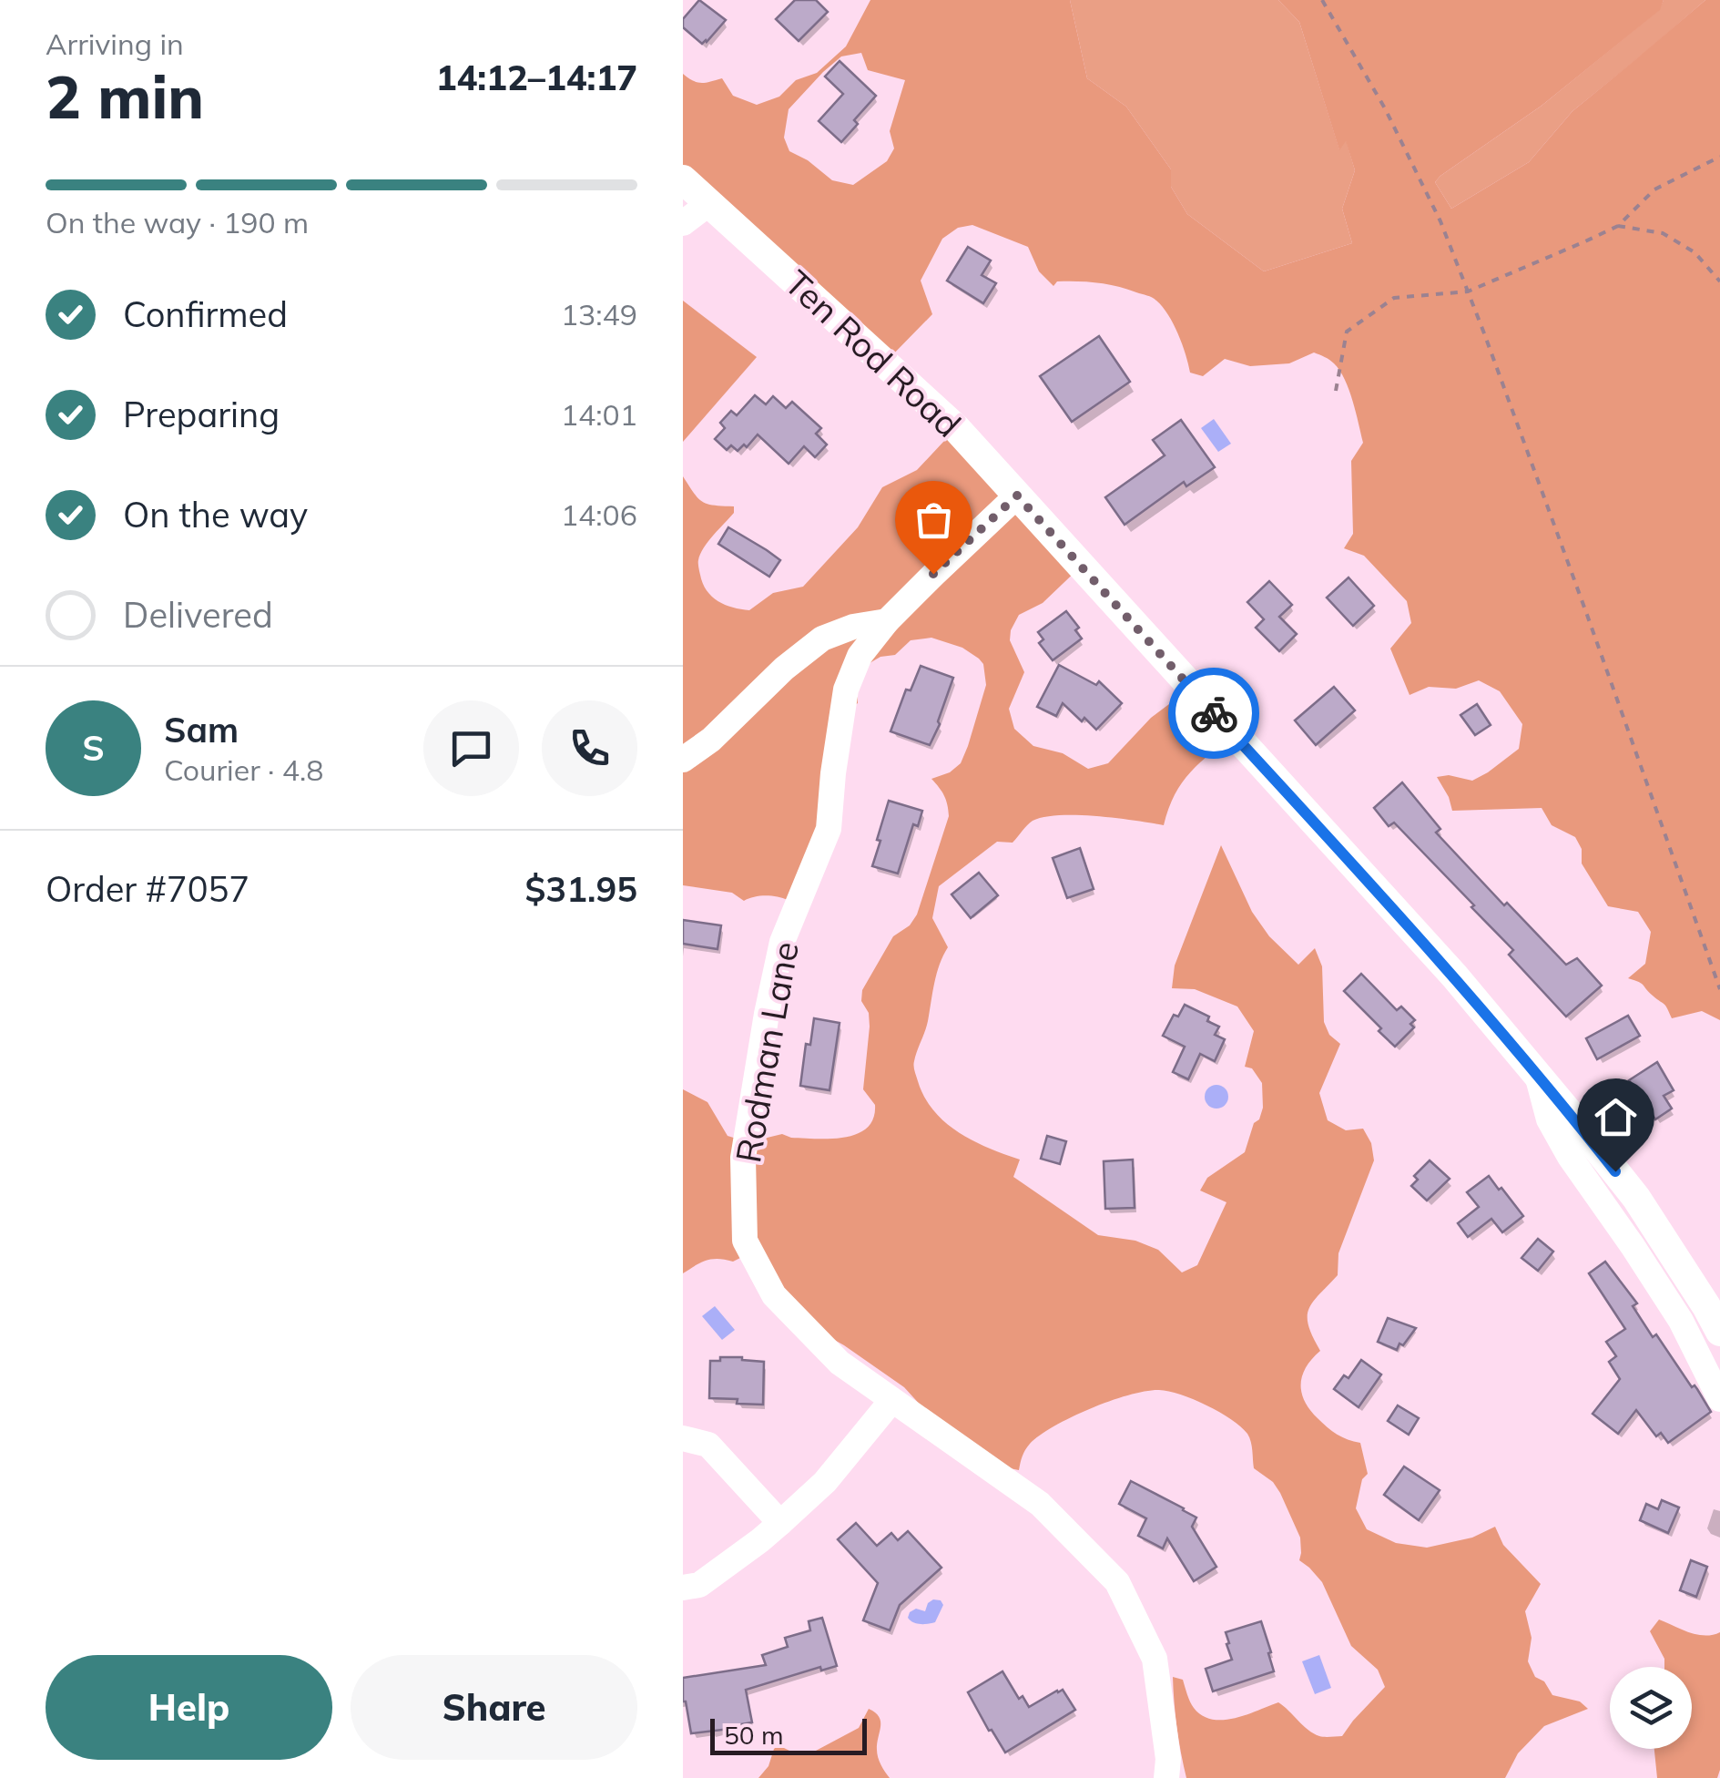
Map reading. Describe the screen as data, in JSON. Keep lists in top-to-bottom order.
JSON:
{
  "streets": {
    "main road": ["Ten Rod Road"],
    "street": ["Rodman Lane"]
  },
  "crossings": [
    ["Ten Rod Road", "Rodman Lane"]
  ],
  "scale_bar": "50 m",
  "page": {
    "heading": ["2 min", "Arriving in", "14:12–14:17"],
    "panel": [
      "Sam",
      "Courier · 4.8",
      "Order #7057",
      "$31.95"
    ],
    "bar": "On the way · 190 m",
    "list": [
      ["Confirmed", "13:49"],
      ["Preparing", "14:01"],
      ["On the way", "14:06"],
      "Delivered"
    ],
    "round": "S",
    "buttons": ["Help", "Share"],
    "scale": "50 m"
  }
}
